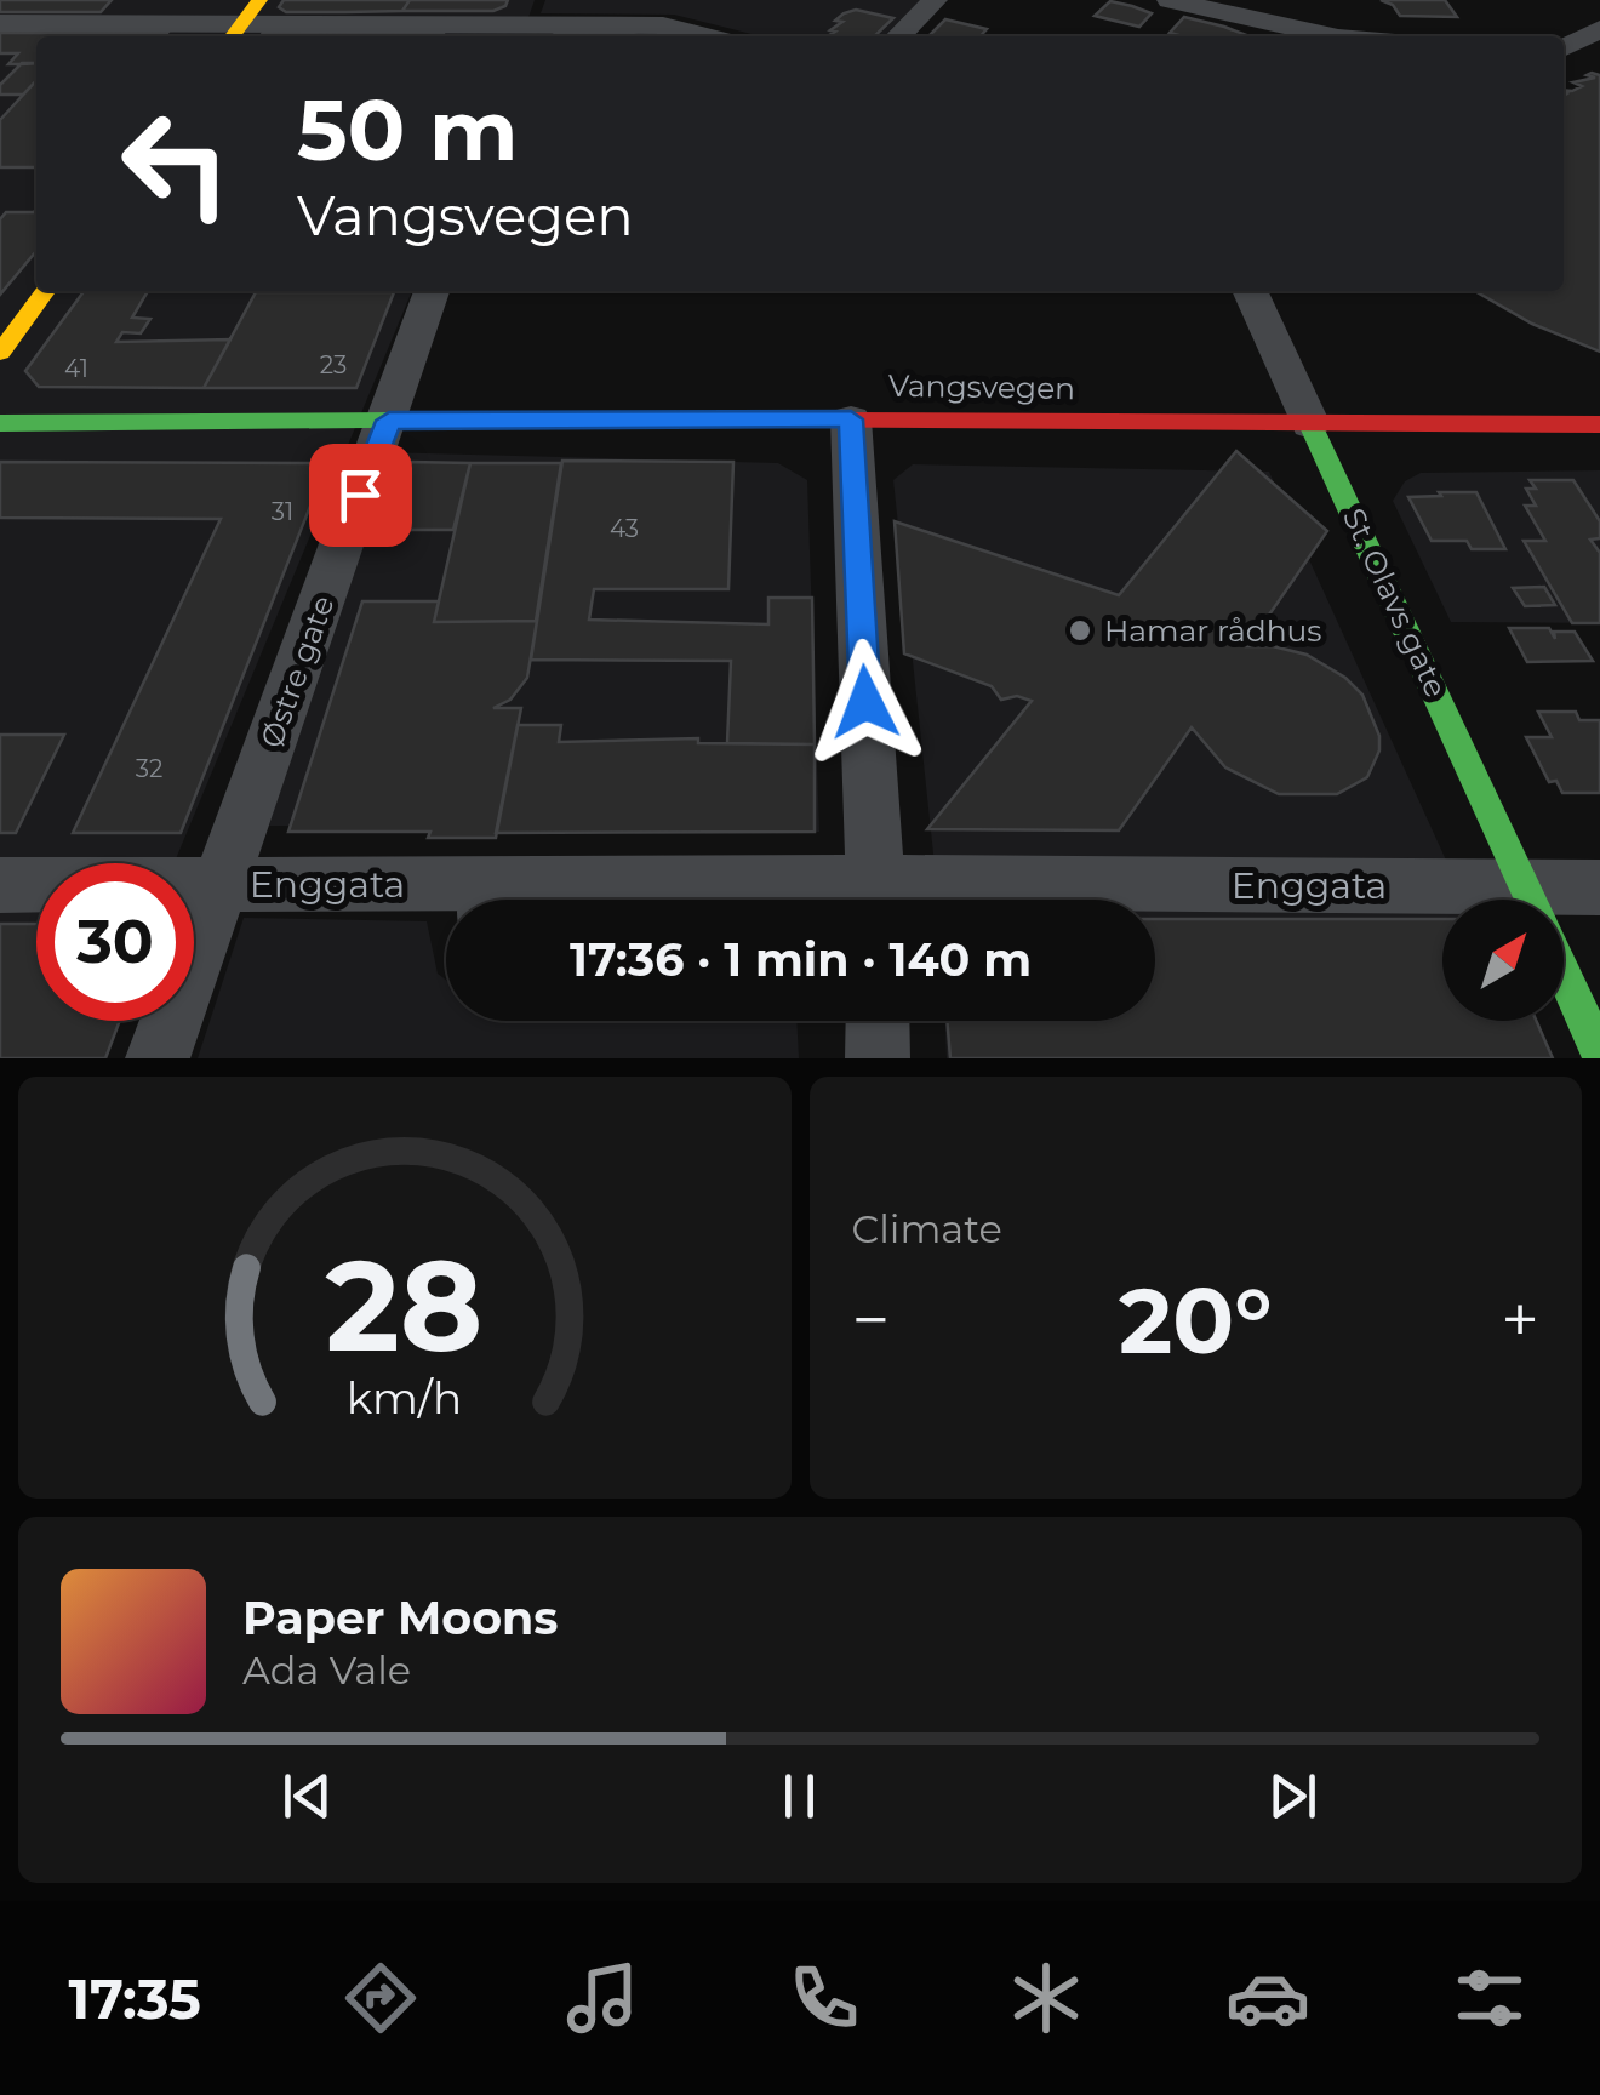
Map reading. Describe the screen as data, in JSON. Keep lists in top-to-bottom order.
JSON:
{
  "streets": {
    "main road": ["Vangsvegen", "St. Olavs gate"],
    "street": ["Østre gate", "Enggata"]
  },
  "crossings": [
    ["Vangsvegen", "St. Olavs gate"],
    ["Vangsvegen", "Østre gate"],
    ["Østre gate", "Enggata"]
  ],
  "places": ["Hamar rådhus"],
  "house_numbers": [
    "23",
    "41",
    "31",
    "43",
    "32"
  ],
  "north": "top right",
  "page": {
    "turn": ["50 m", "Vangsvegen"],
    "limit": "30",
    "trip": "17:36 · 1 min · 140 m",
    "tile": "Climate",
    "heat": ["−", "20°", "+"],
    "song": ["Paper Moons", "Ada Vale"],
    "tabs": "17:35",
    "gauge": ["28", "km/h"]
  }
}
